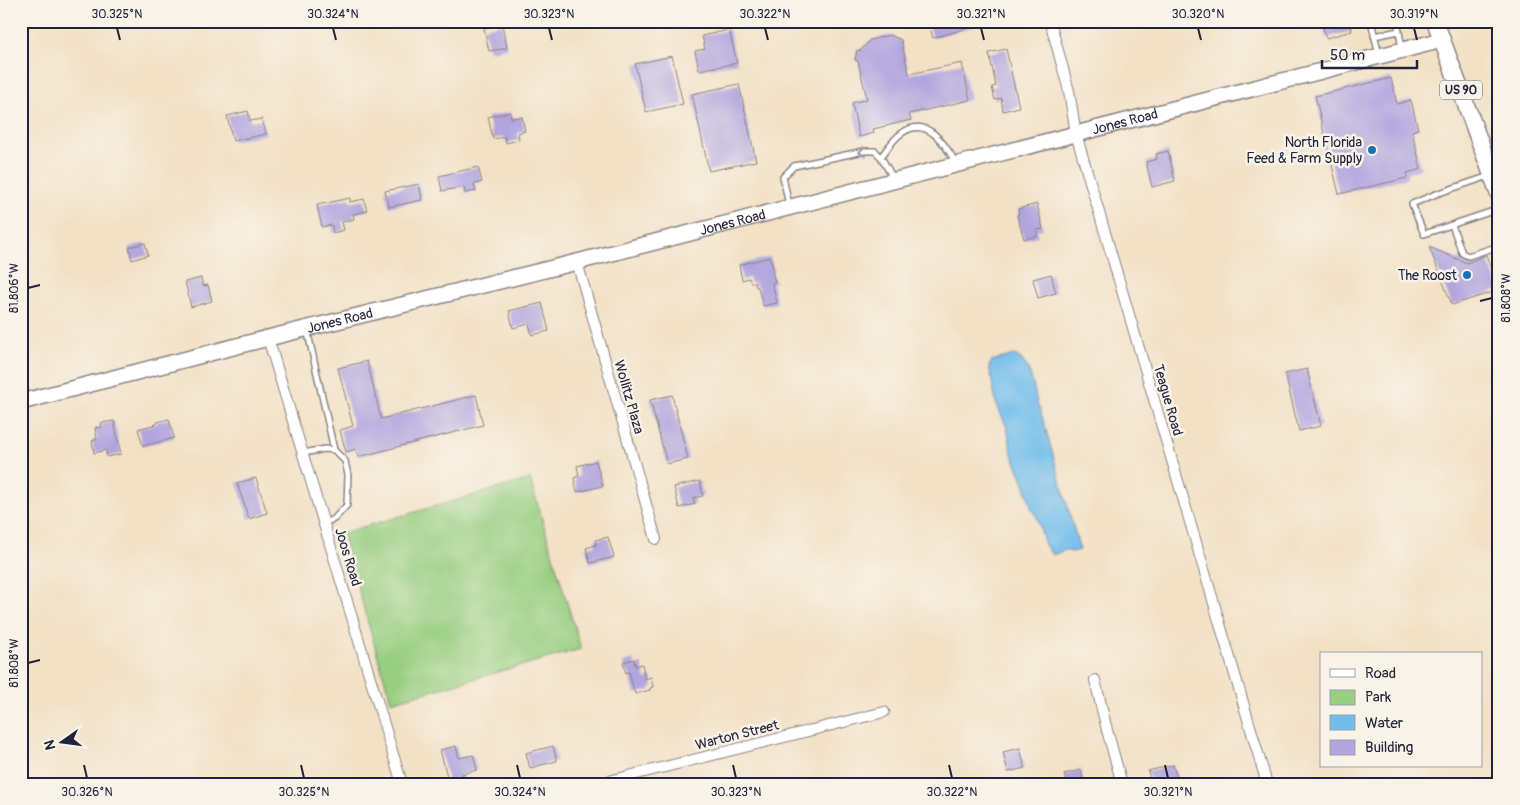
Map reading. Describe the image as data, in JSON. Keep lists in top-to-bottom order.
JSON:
{
  "streets": {
    "main road": ["US 90"],
    "street": [
      "Jones Road",
      "Wollitz Plaza",
      "Teague Road",
      "Joos Road",
      "Warton Street"
    ]
  },
  "crossings": [
    ["US 90", "Jones Road"],
    ["Jones Road", "Wollitz Plaza"],
    ["Jones Road", "Teague Road"],
    ["Jones Road", "Joos Road"]
  ],
  "places": ["North Florida Feed & Farm Supply", "The Roost"],
  "legend": [
    "Road",
    "Park",
    "Water",
    "Building"
  ],
  "scale_bar": "50 m",
  "north": "left",
  "coordinates": [
    "30.325°N",
    "30.324°N",
    "30.323°N",
    "30.322°N",
    "30.321°N",
    "30.320°N",
    "30.319°N",
    "81.806°W",
    "81.808°W",
    "30.326°N"
  ]
}
